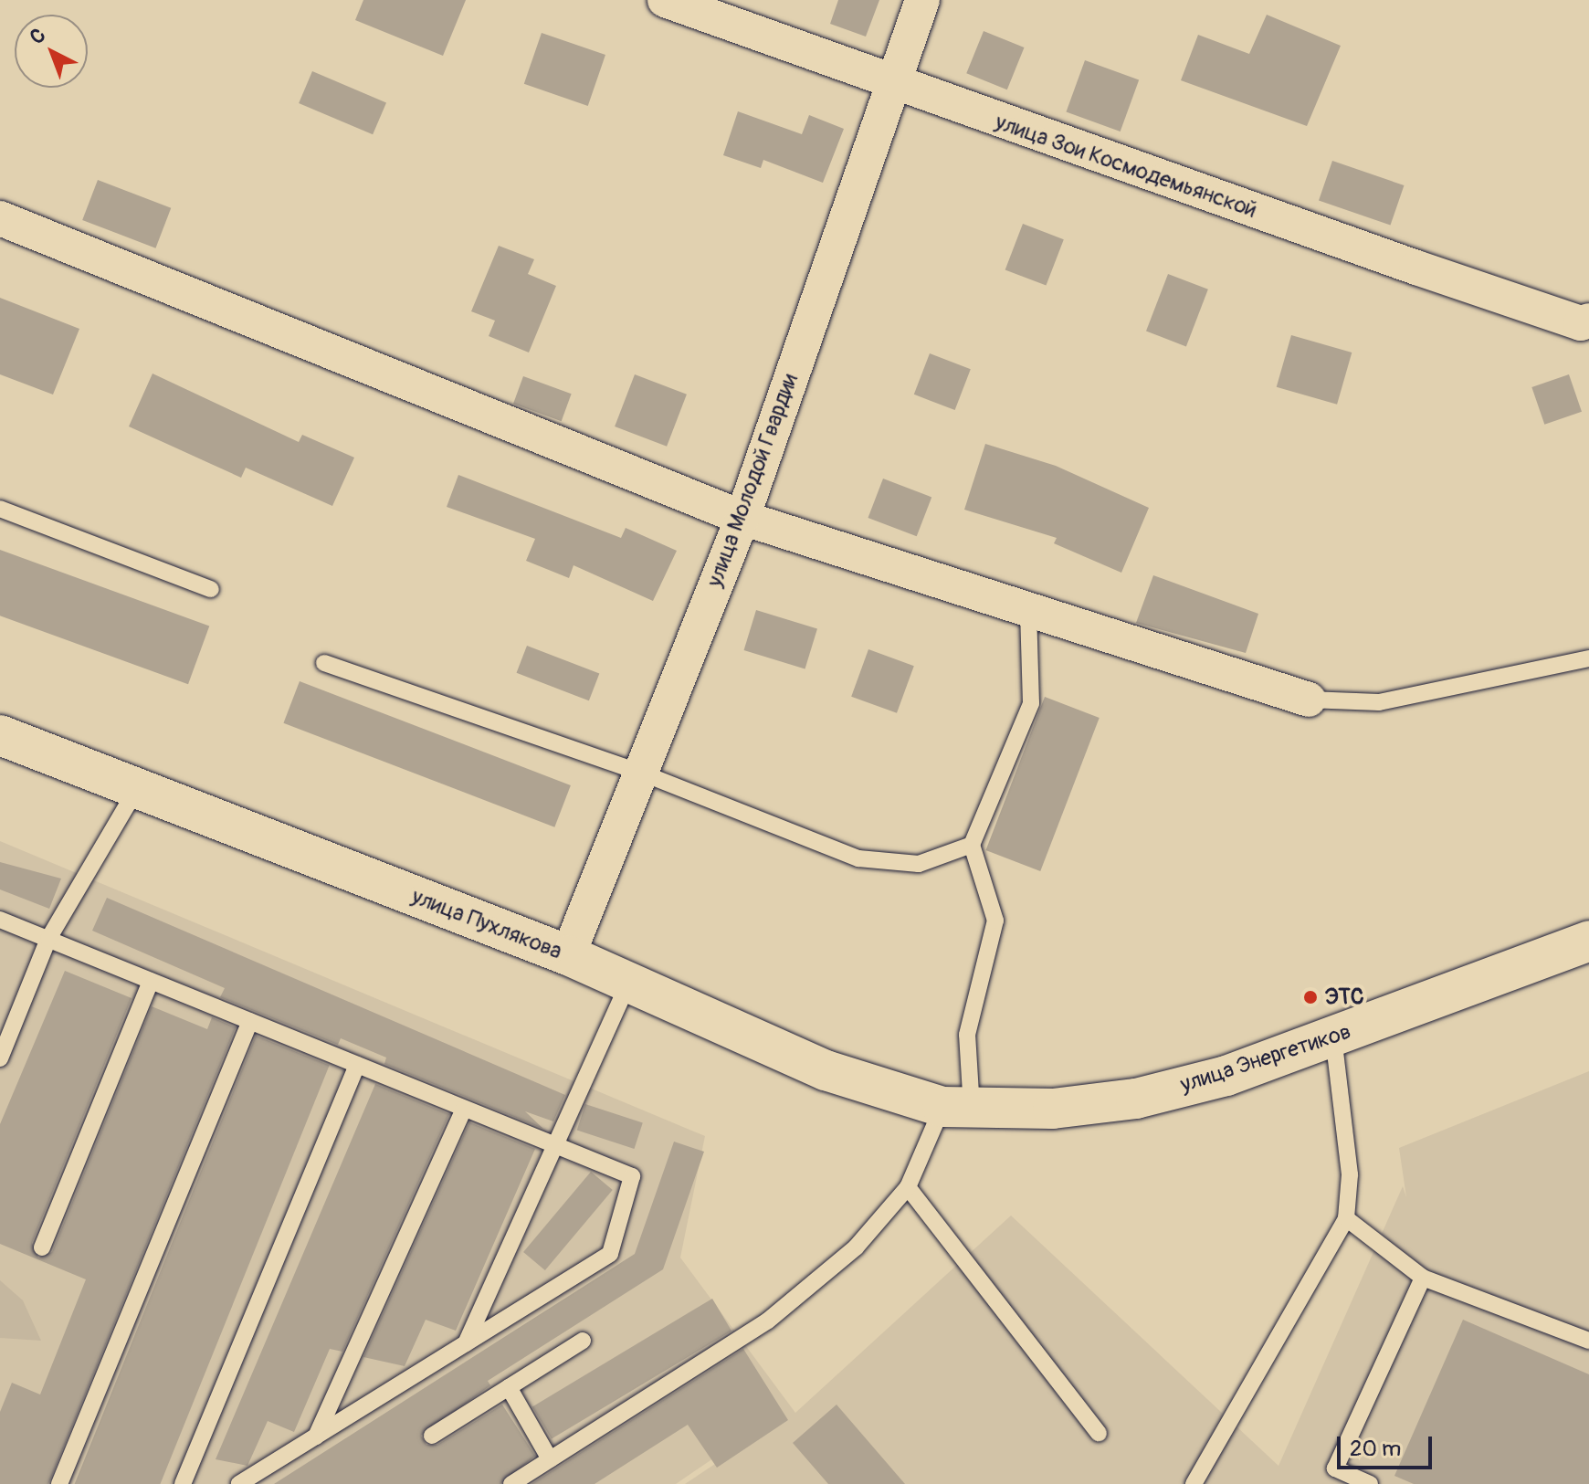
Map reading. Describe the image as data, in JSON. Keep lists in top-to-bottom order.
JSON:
{
  "streets": {
    "street": [
      "улица Зои Космодемьянской",
      "улица Молодой Гвардии",
      "улица Пухлякова",
      "улица Энергетиков"
    ]
  },
  "crossings": [
    ["улица Зои Космодемьянской", "улица Молодой Гвардии"],
    ["улица Молодой Гвардии", "улица Пухлякова"],
    ["улица Пухлякова", "улица Энергетиков"]
  ],
  "places": ["ЭТС"],
  "scale_bar": "20 m",
  "north": "top left"
}
